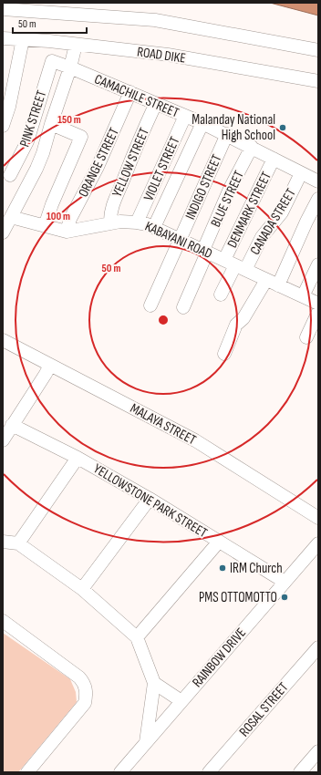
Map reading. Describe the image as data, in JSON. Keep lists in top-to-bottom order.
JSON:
{
  "streets": {
    "street": [
      "ROAD DIKE",
      "CAMACHILE STREET",
      "PINK STREET",
      "ORANGE STREET",
      "YELLOW STREET",
      "VIOLET STREET",
      "INDIGO STREET",
      "BLUE STREET",
      "DENMARK STREET",
      "CANADA STREET",
      "KABAYANI ROAD",
      "MALAYA STREET",
      "YELLOWSTONE PARK STREET",
      "RAINBOW DRIVE",
      "ROSAL STREET"
    ]
  },
  "crossings": [
    ["CAMACHILE STREET", "PINK STREET"],
    ["CAMACHILE STREET", "ORANGE STREET"],
    ["CAMACHILE STREET", "YELLOW STREET"],
    ["CAMACHILE STREET", "VIOLET STREET"],
    ["CAMACHILE STREET", "INDIGO STREET"],
    ["CAMACHILE STREET", "BLUE STREET"],
    ["CAMACHILE STREET", "DENMARK STREET"],
    ["CAMACHILE STREET", "CANADA STREET"],
    ["ORANGE STREET", "KABAYANI ROAD"],
    ["YELLOW STREET", "KABAYANI ROAD"],
    ["VIOLET STREET", "KABAYANI ROAD"],
    ["INDIGO STREET", "KABAYANI ROAD"],
    ["BLUE STREET", "KABAYANI ROAD"],
    ["DENMARK STREET", "CANADA STREET"],
    ["DENMARK STREET", "KABAYANI ROAD"],
    ["CANADA STREET", "KABAYANI ROAD"],
    ["YELLOWSTONE PARK STREET", "RAINBOW DRIVE"]
  ],
  "places": ["Malanday National High School", "IRM Church", "PMS OTTOMOTTO"],
  "scale_bar": "50 m",
  "rings": ["150 m", "100 m", "50 m"]
}
